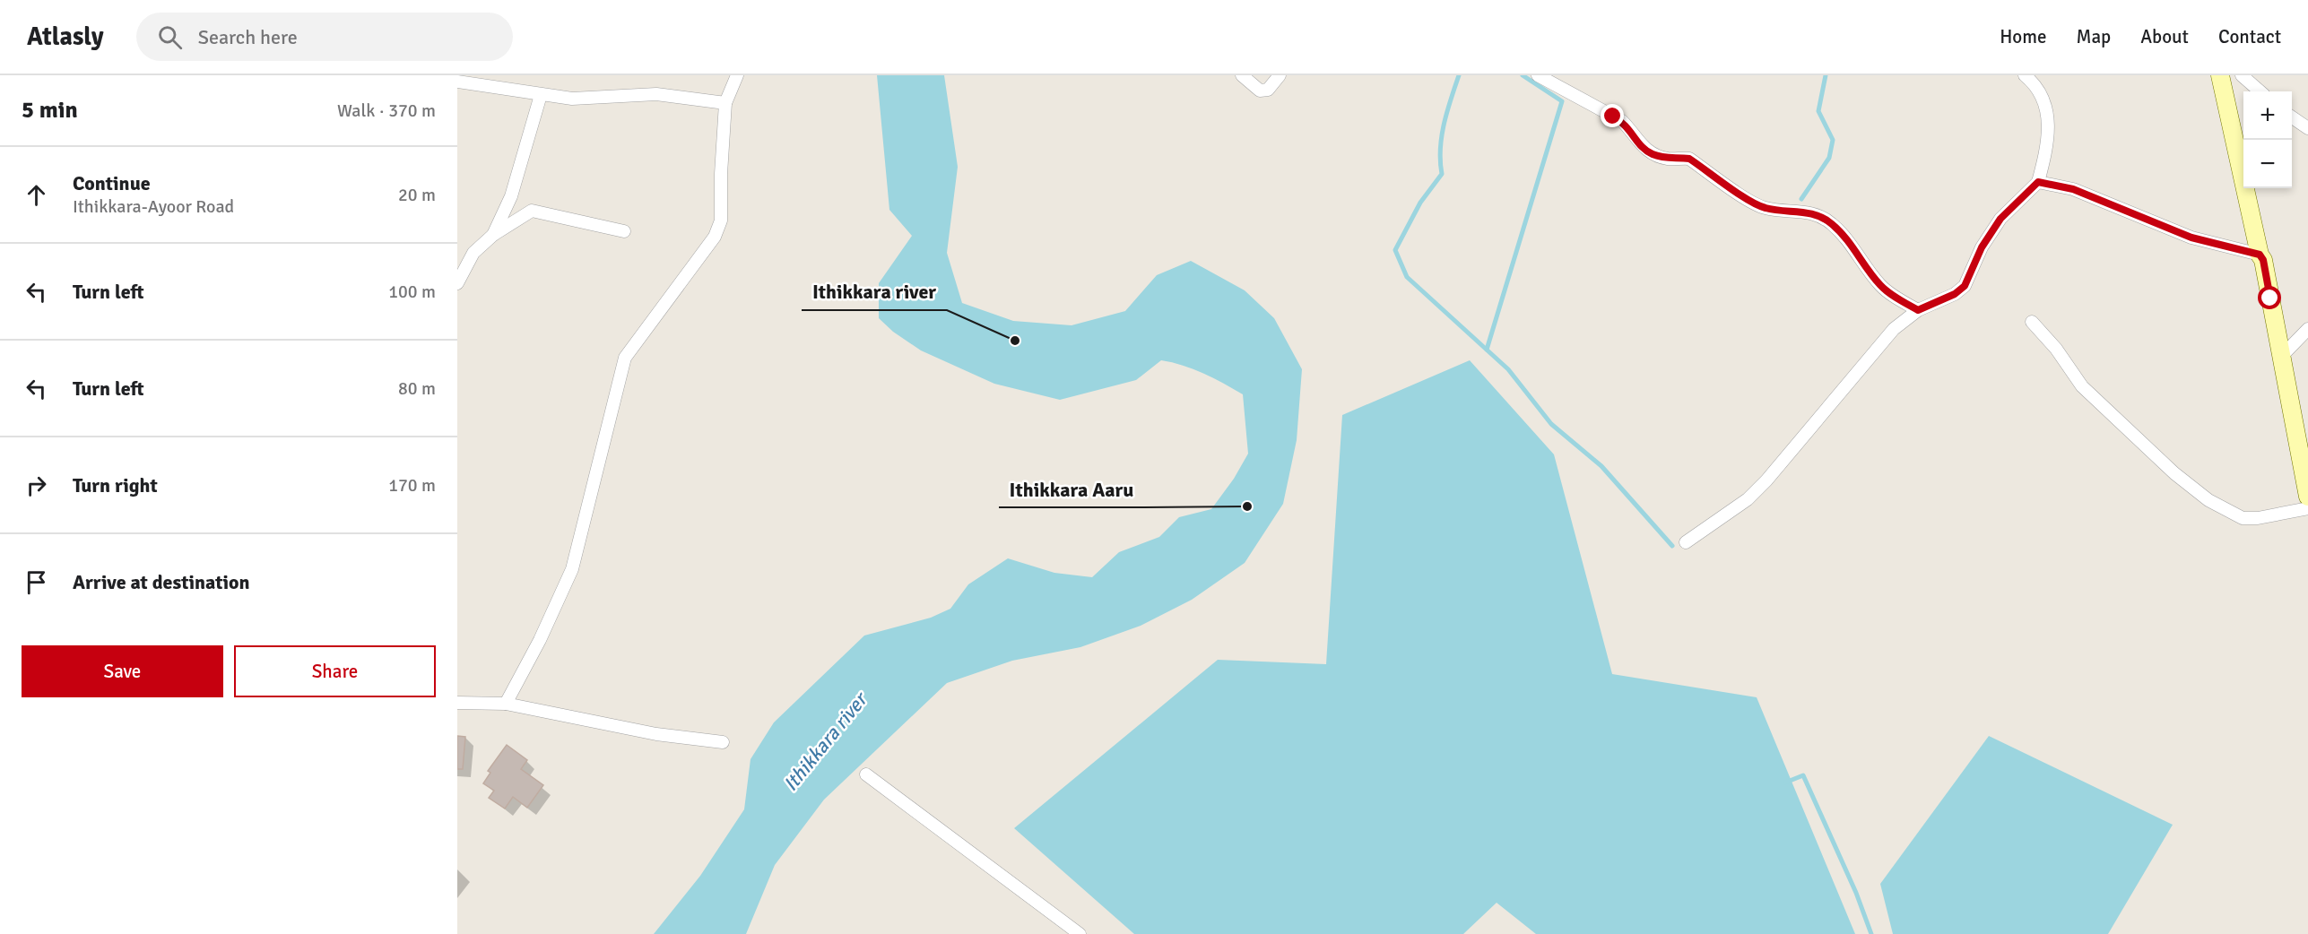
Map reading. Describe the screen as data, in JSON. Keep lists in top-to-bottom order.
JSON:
{
  "water": ["Ithikkara river"],
  "places": ["Ithikkara river", "Ithikkara Aaru"],
  "page": {
    "header": "Atlasly",
    "search": "Search here",
    "nav": [
      "Home",
      "Map",
      "About",
      "Contact"
    ],
    "heading": ["5 min", "Walk · 370 m"],
    "map_buttons": ["+", "−"],
    "list": [
      ["Continue", "Ithikkara-Ayoor Road", "20 m"],
      ["Turn left", "100 m"],
      ["Turn left", "80 m"],
      ["Turn right", "170 m"],
      "Arrive at destination"
    ],
    "buttons": ["Save", "Share"]
  }
}
